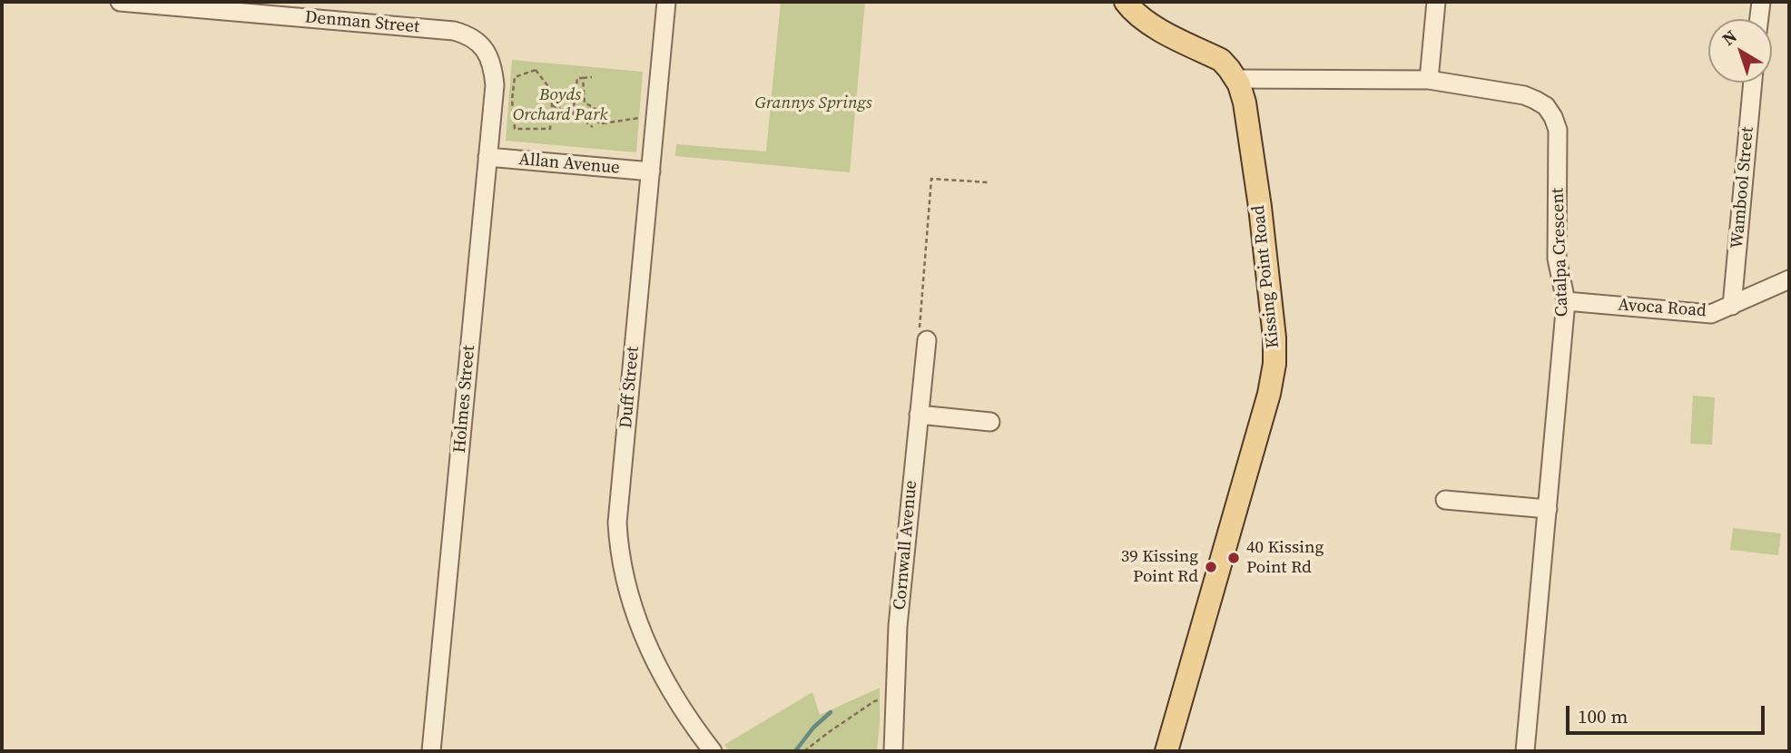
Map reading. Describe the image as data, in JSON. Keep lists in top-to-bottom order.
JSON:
{
  "streets": {
    "main road": ["Kissing Point Road"],
    "street": [
      "Denman Street",
      "Allan Avenue",
      "Wambool Street",
      "Catalpa Crescent",
      "Avoca Road",
      "Duff Street",
      "Holmes Street",
      "Cornwall Avenue"
    ]
  },
  "crossings": [
    ["Denman Street", "Holmes Street"],
    ["Allan Avenue", "Duff Street"],
    ["Allan Avenue", "Holmes Street"],
    ["Wambool Street", "Avoca Road"],
    ["Catalpa Crescent", "Kissing Point Road"],
    ["Catalpa Crescent", "Avoca Road"]
  ],
  "parks": ["Boyds Orchard Park", "Grannys Springs"],
  "places": ["40 Kissing Point Rd", "39 Kissing Point Rd"],
  "scale_bar": "100 m",
  "north": "top left"
}
